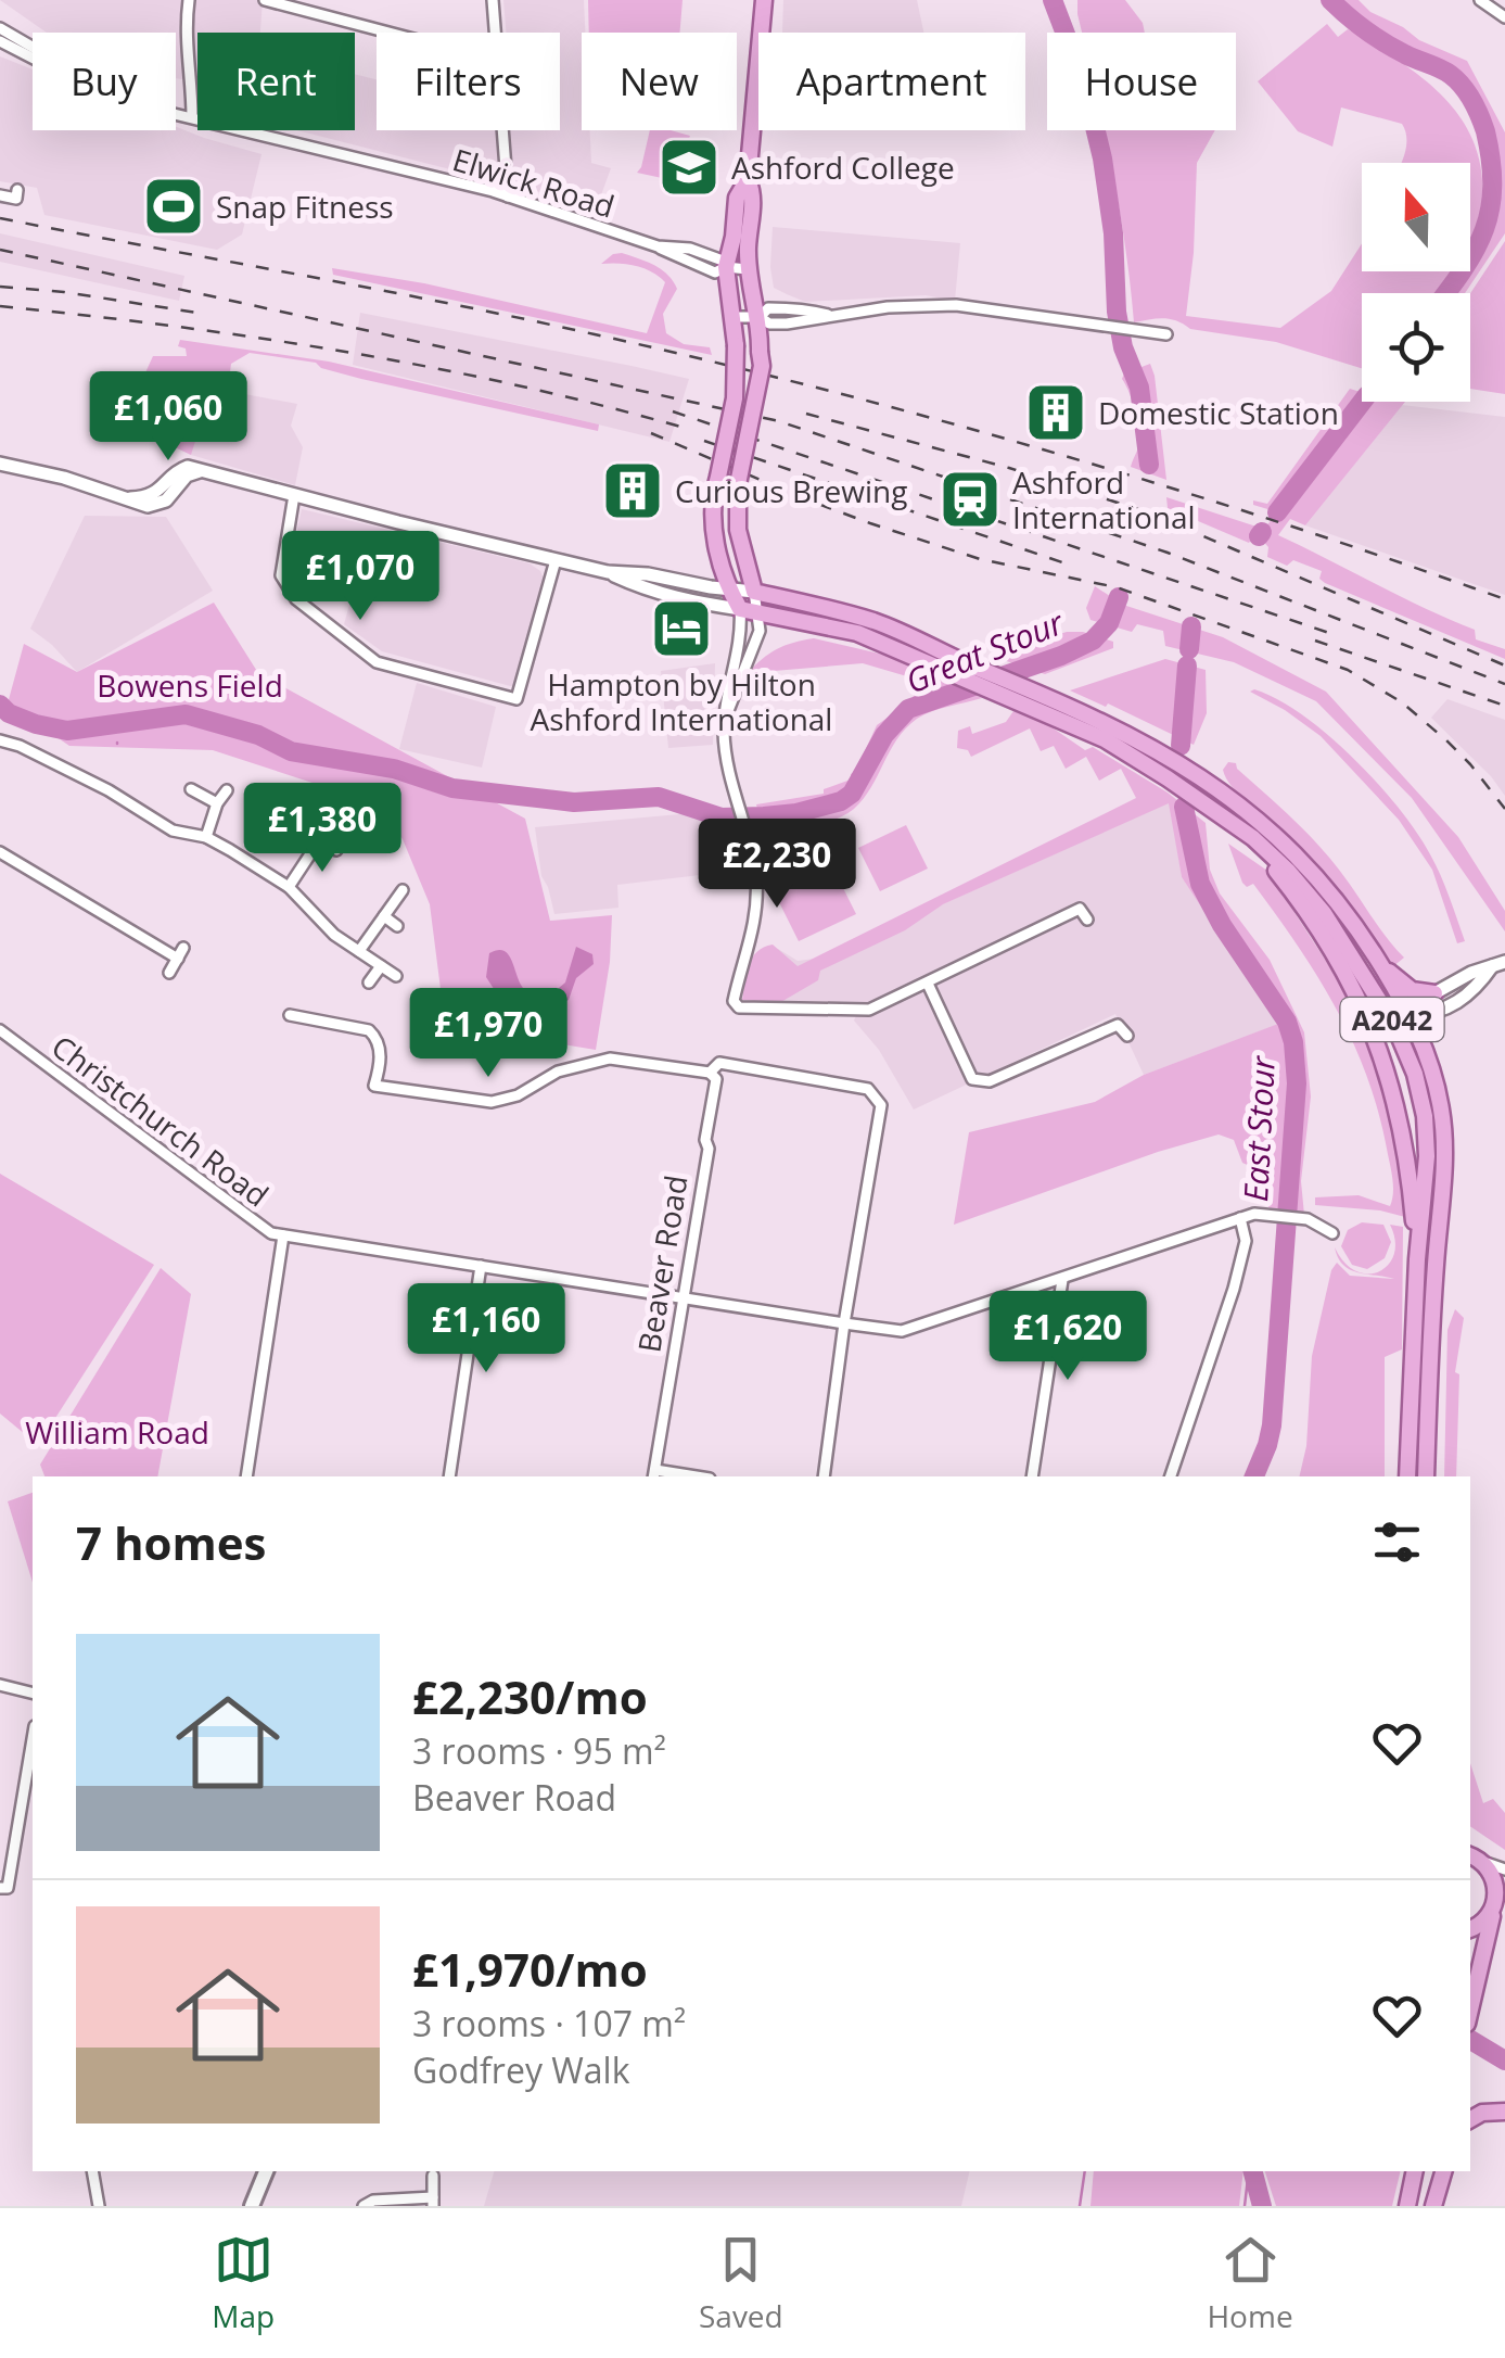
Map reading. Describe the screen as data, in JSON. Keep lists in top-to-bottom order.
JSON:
{
  "streets": {
    "main road": ["A2042"],
    "street": ["Elwick Road", "Christchurch Road", "Beaver Road"]
  },
  "crossings": [
    ["Christchurch Road", "Beaver Road"]
  ],
  "water": ["Great Stour", "East Stour"],
  "parks": ["Bowens Field", "William Road"],
  "places": {
    "school or university": ["Ashford College"],
    "sports": ["Snap Fitness"],
    "building": ["Domestic Station", "Curious Brewing"],
    "station": ["Ashford International"],
    "hotel": ["Hampton by Hilton Ashford International"]
  },
  "north": "top",
  "page": {
    "chip": [
      "Buy",
      "Rent",
      "Filters",
      "New",
      "Apartment",
      "House"
    ],
    "price": [
      "£1,060",
      "£1,070",
      "£1,380",
      "£2,230",
      "£1,970",
      "£1,160",
      "£1,620"
    ],
    "heading": "7 homes",
    "list": [
      {
        "name": "£2,230/mo",
        "note": "3 rooms · 95 m² · Beaver Road"
      },
      {
        "name": "£1,970/mo",
        "note": "3 rooms · 107 m² · Godfrey Walk"
      }
    ],
    "tabs": ["Map", "Saved", "Home"]
  }
}
